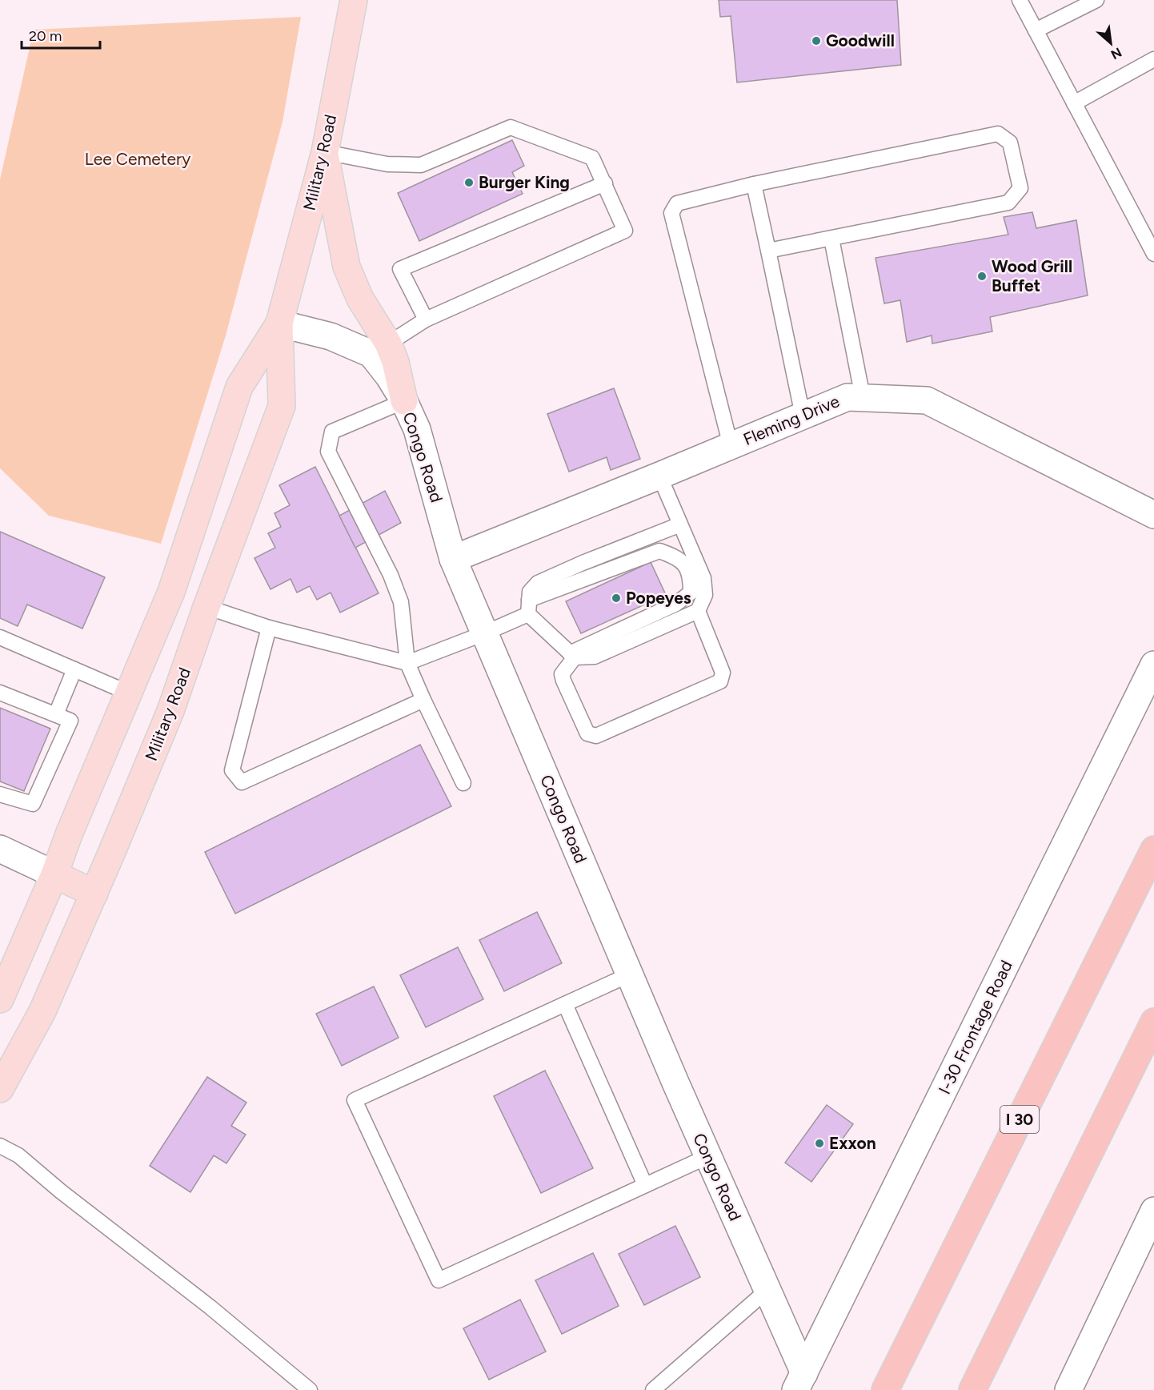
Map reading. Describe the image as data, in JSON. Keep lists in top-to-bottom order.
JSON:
{
  "streets": {
    "highway": ["I 30"],
    "main road": ["Military Road"],
    "street": ["Fleming Drive", "Congo Road", "I-30 Frontage Road"]
  },
  "crossings": [
    ["Fleming Drive", "Congo Road"],
    ["Congo Road", "I-30 Frontage Road"]
  ],
  "parks": ["Lee Cemetery"],
  "places": [
    "Goodwill",
    "Burger King",
    "Wood Grill Buffet",
    "Popeyes",
    "Exxon"
  ],
  "scale_bar": "20 m",
  "north": "bottom right"
}
